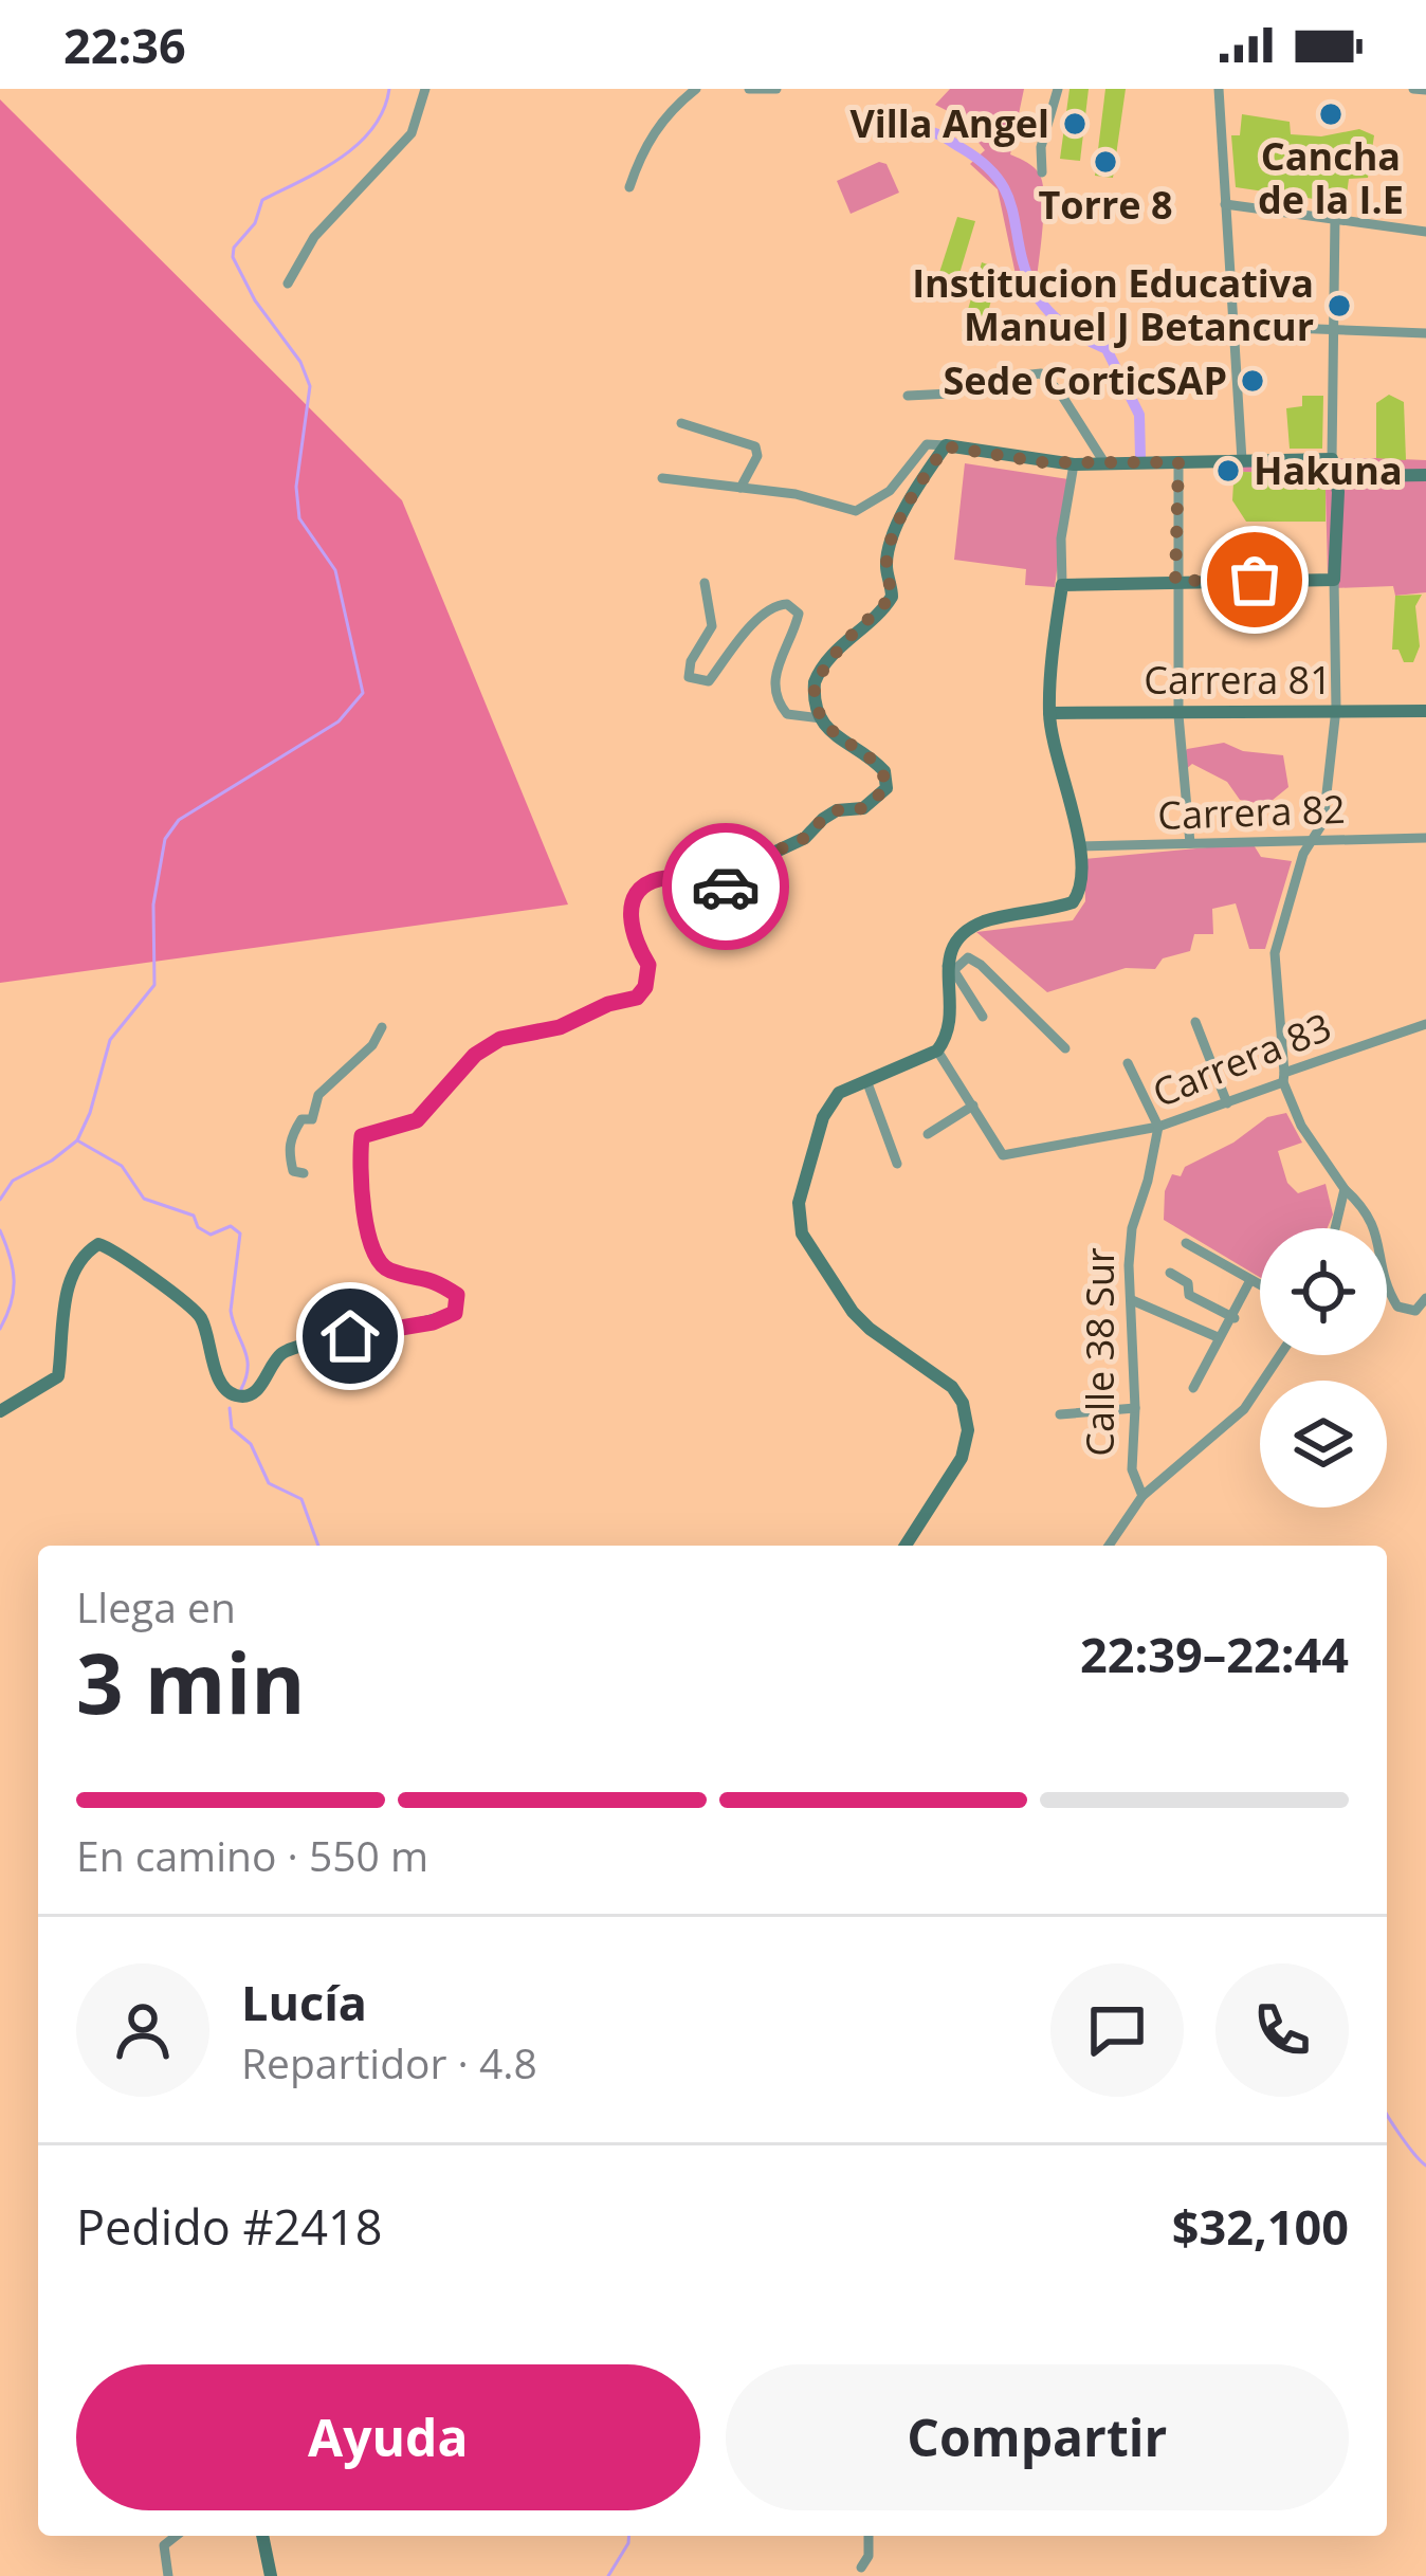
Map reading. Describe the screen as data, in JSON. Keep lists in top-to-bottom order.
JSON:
{
  "streets": {
    "street": [
      "Carrera 81",
      "Carrera 82",
      "Carrera 83",
      "Calle 38 Sur"
    ]
  },
  "crossings": [
    ["Carrera 83", "Calle 38 Sur"]
  ],
  "places": [
    "Cancha de la I.E",
    "Villa Angel",
    "Torre 8",
    "Institucion Educativa Manuel J Betancur",
    "Sede CorticSAP",
    "Hakuna"
  ],
  "page": {
    "status": "22:36",
    "heading": ["3 min", "Llega en", "22:39–22:44"],
    "panel": [
      "Lucía",
      "Repartidor · 4.8",
      "Pedido #2418",
      "$32,100"
    ],
    "bar": "En camino · 550 m",
    "buttons": ["Ayuda", "Compartir"]
  }
}
